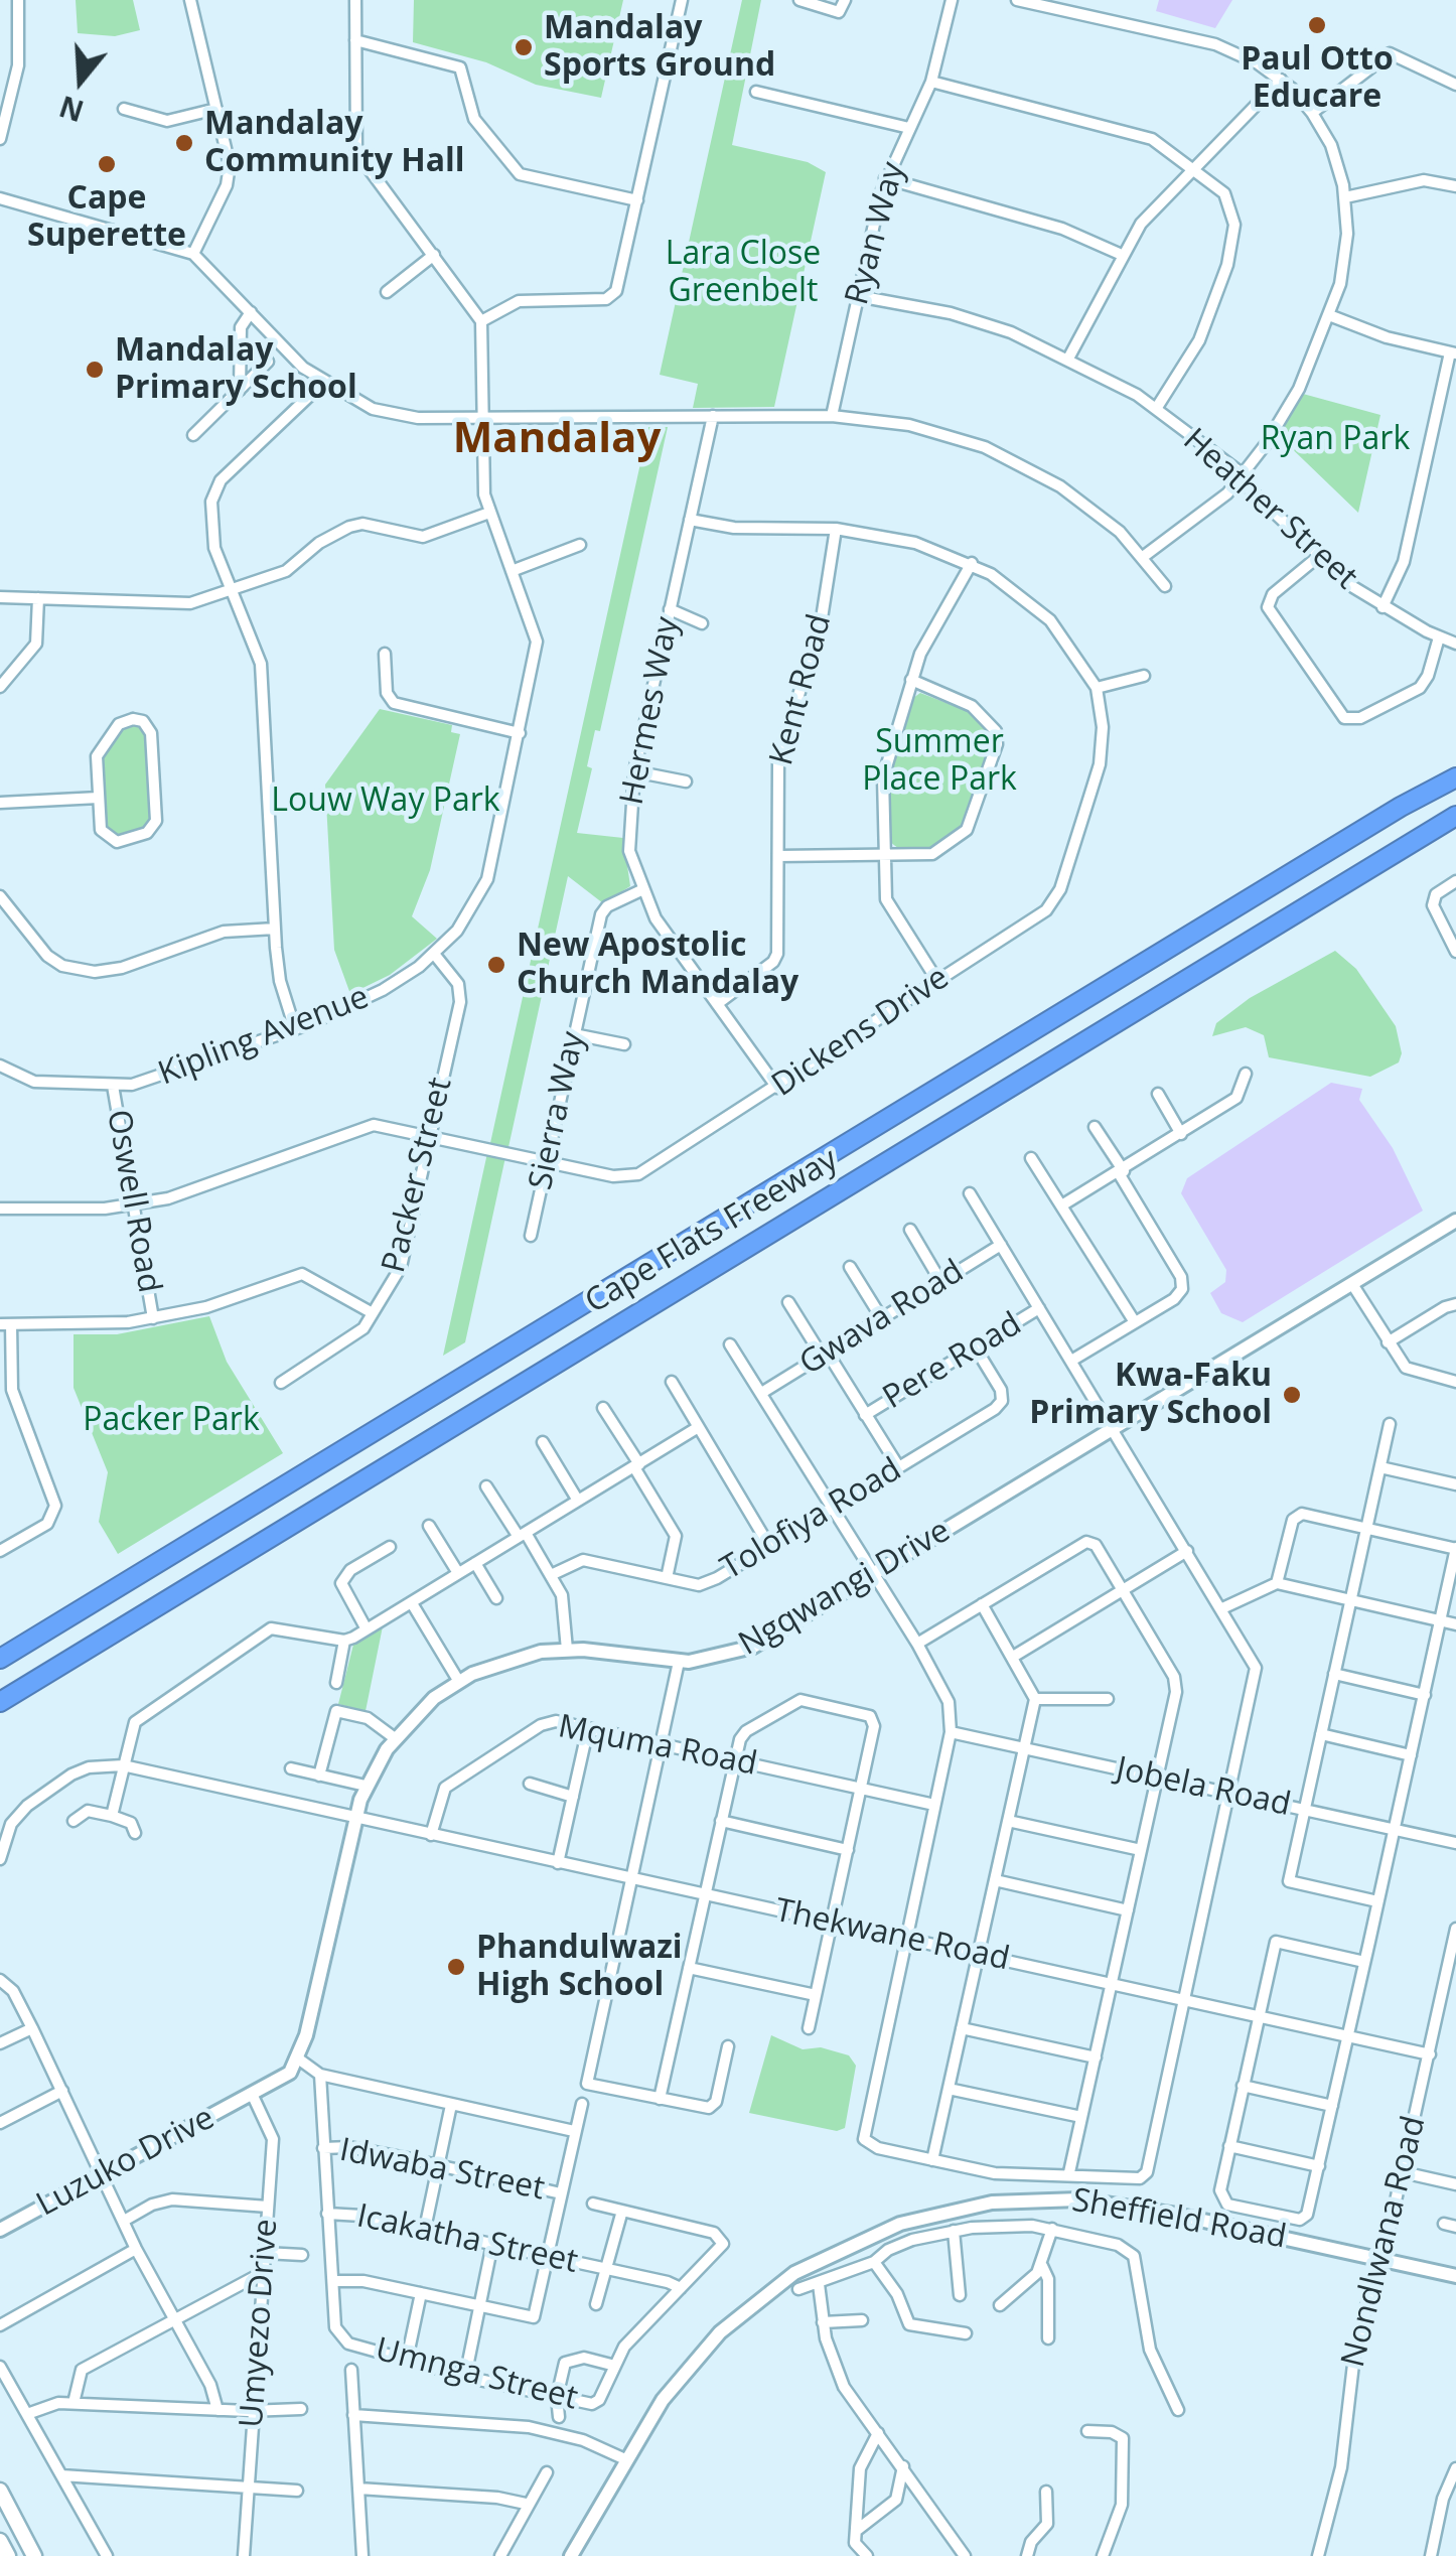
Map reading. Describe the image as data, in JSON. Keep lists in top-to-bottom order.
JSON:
{
  "streets": {
    "highway": ["Cape Flats Freeway"],
    "street": [
      "Ryan Way",
      "Heather Street",
      "Kent Road",
      "Hermes Way",
      "Dickens Drive",
      "Kipling Avenue",
      "Sierra Way",
      "Packer Street",
      "Oswell Road",
      "Gwava Road",
      "Pere Road",
      "Tolofiya Road",
      "Ngqwangi Drive",
      "Mquma Road",
      "Jobela Road",
      "Thekwane Road",
      "Luzuko Drive",
      "Idwaba Street",
      "Sheffield Road",
      "Icakatha Street",
      "Nondlwana Road",
      "Umyezo Drive",
      "Umnga Street"
    ]
  },
  "crossings": [
    ["Ryan Way", "Heather Street"],
    ["Kent Road", "Hermes Way"],
    ["Kent Road", "Dickens Drive"],
    ["Hermes Way", "Dickens Drive"],
    ["Hermes Way", "Sierra Way"],
    ["Dickens Drive", "Sierra Way"],
    ["Dickens Drive", "Packer Street"],
    ["Dickens Drive", "Oswell Road"],
    ["Kipling Avenue", "Packer Street"],
    ["Kipling Avenue", "Oswell Road"],
    ["Packer Street", "Oswell Road"],
    ["Pere Road", "Tolofiya Road"],
    ["Ngqwangi Drive", "Thekwane Road"],
    ["Mquma Road", "Thekwane Road"],
    ["Thekwane Road", "Nondlwana Road"],
    ["Luzuko Drive", "Umyezo Drive"],
    ["Idwaba Street", "Umnga Street"],
    ["Sheffield Road", "Nondlwana Road"],
    ["Icakatha Street", "Umnga Street"]
  ],
  "districts": ["Mandalay"],
  "parks": [
    "Lara Close Greenbelt",
    "Ryan Park",
    "Summer Place Park",
    "Louw Way Park",
    "Packer Park"
  ],
  "places": [
    "Paul Otto Educare",
    "Mandalay Sports Ground",
    "Mandalay Community Hall",
    "Cape Superette",
    "Mandalay Primary School",
    "New Apostolic Church Mandalay",
    "Kwa-Faku Primary School",
    "Phandulwazi High School"
  ],
  "north": "bottom"
}
